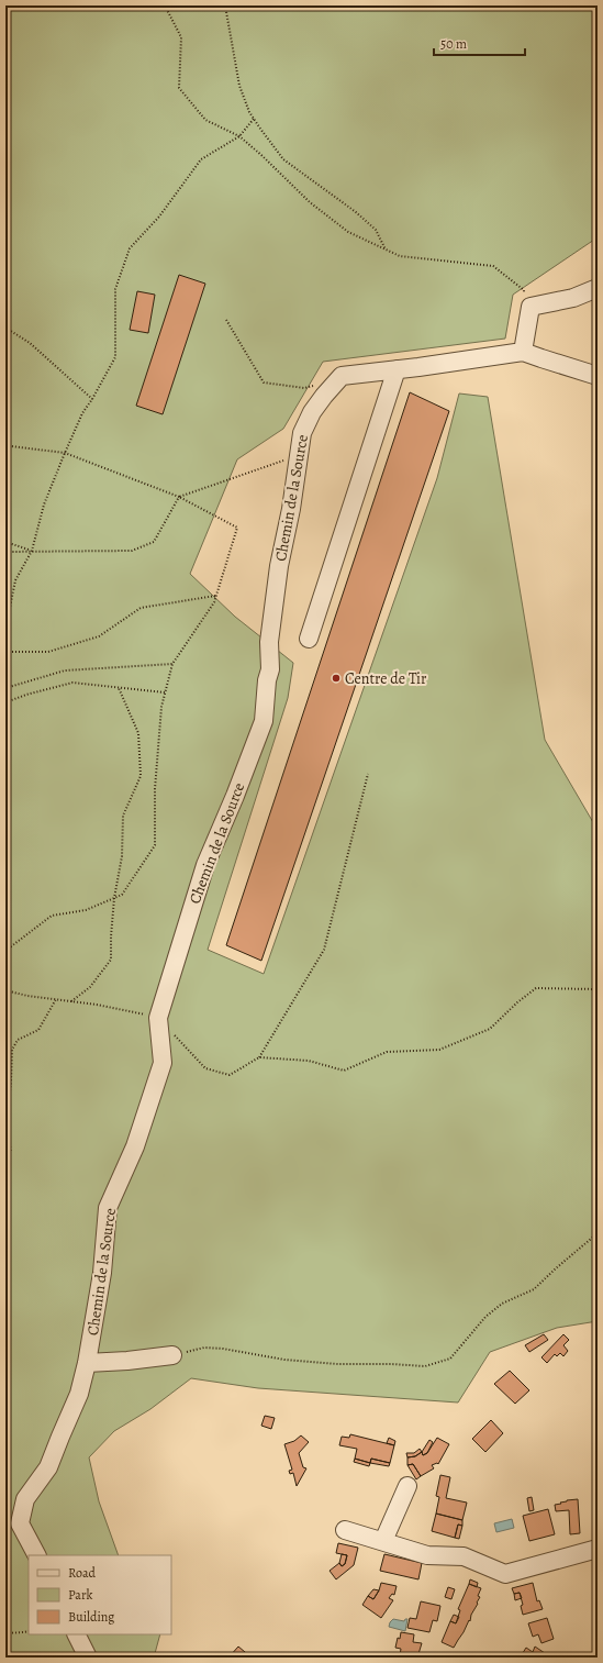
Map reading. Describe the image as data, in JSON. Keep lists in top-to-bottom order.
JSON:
{
  "streets": {
    "street": ["Chemin de la Source"]
  },
  "places": ["Centre de Tir"],
  "legend": ["Road", "Park", "Building"],
  "scale_bar": "50 m"
}
